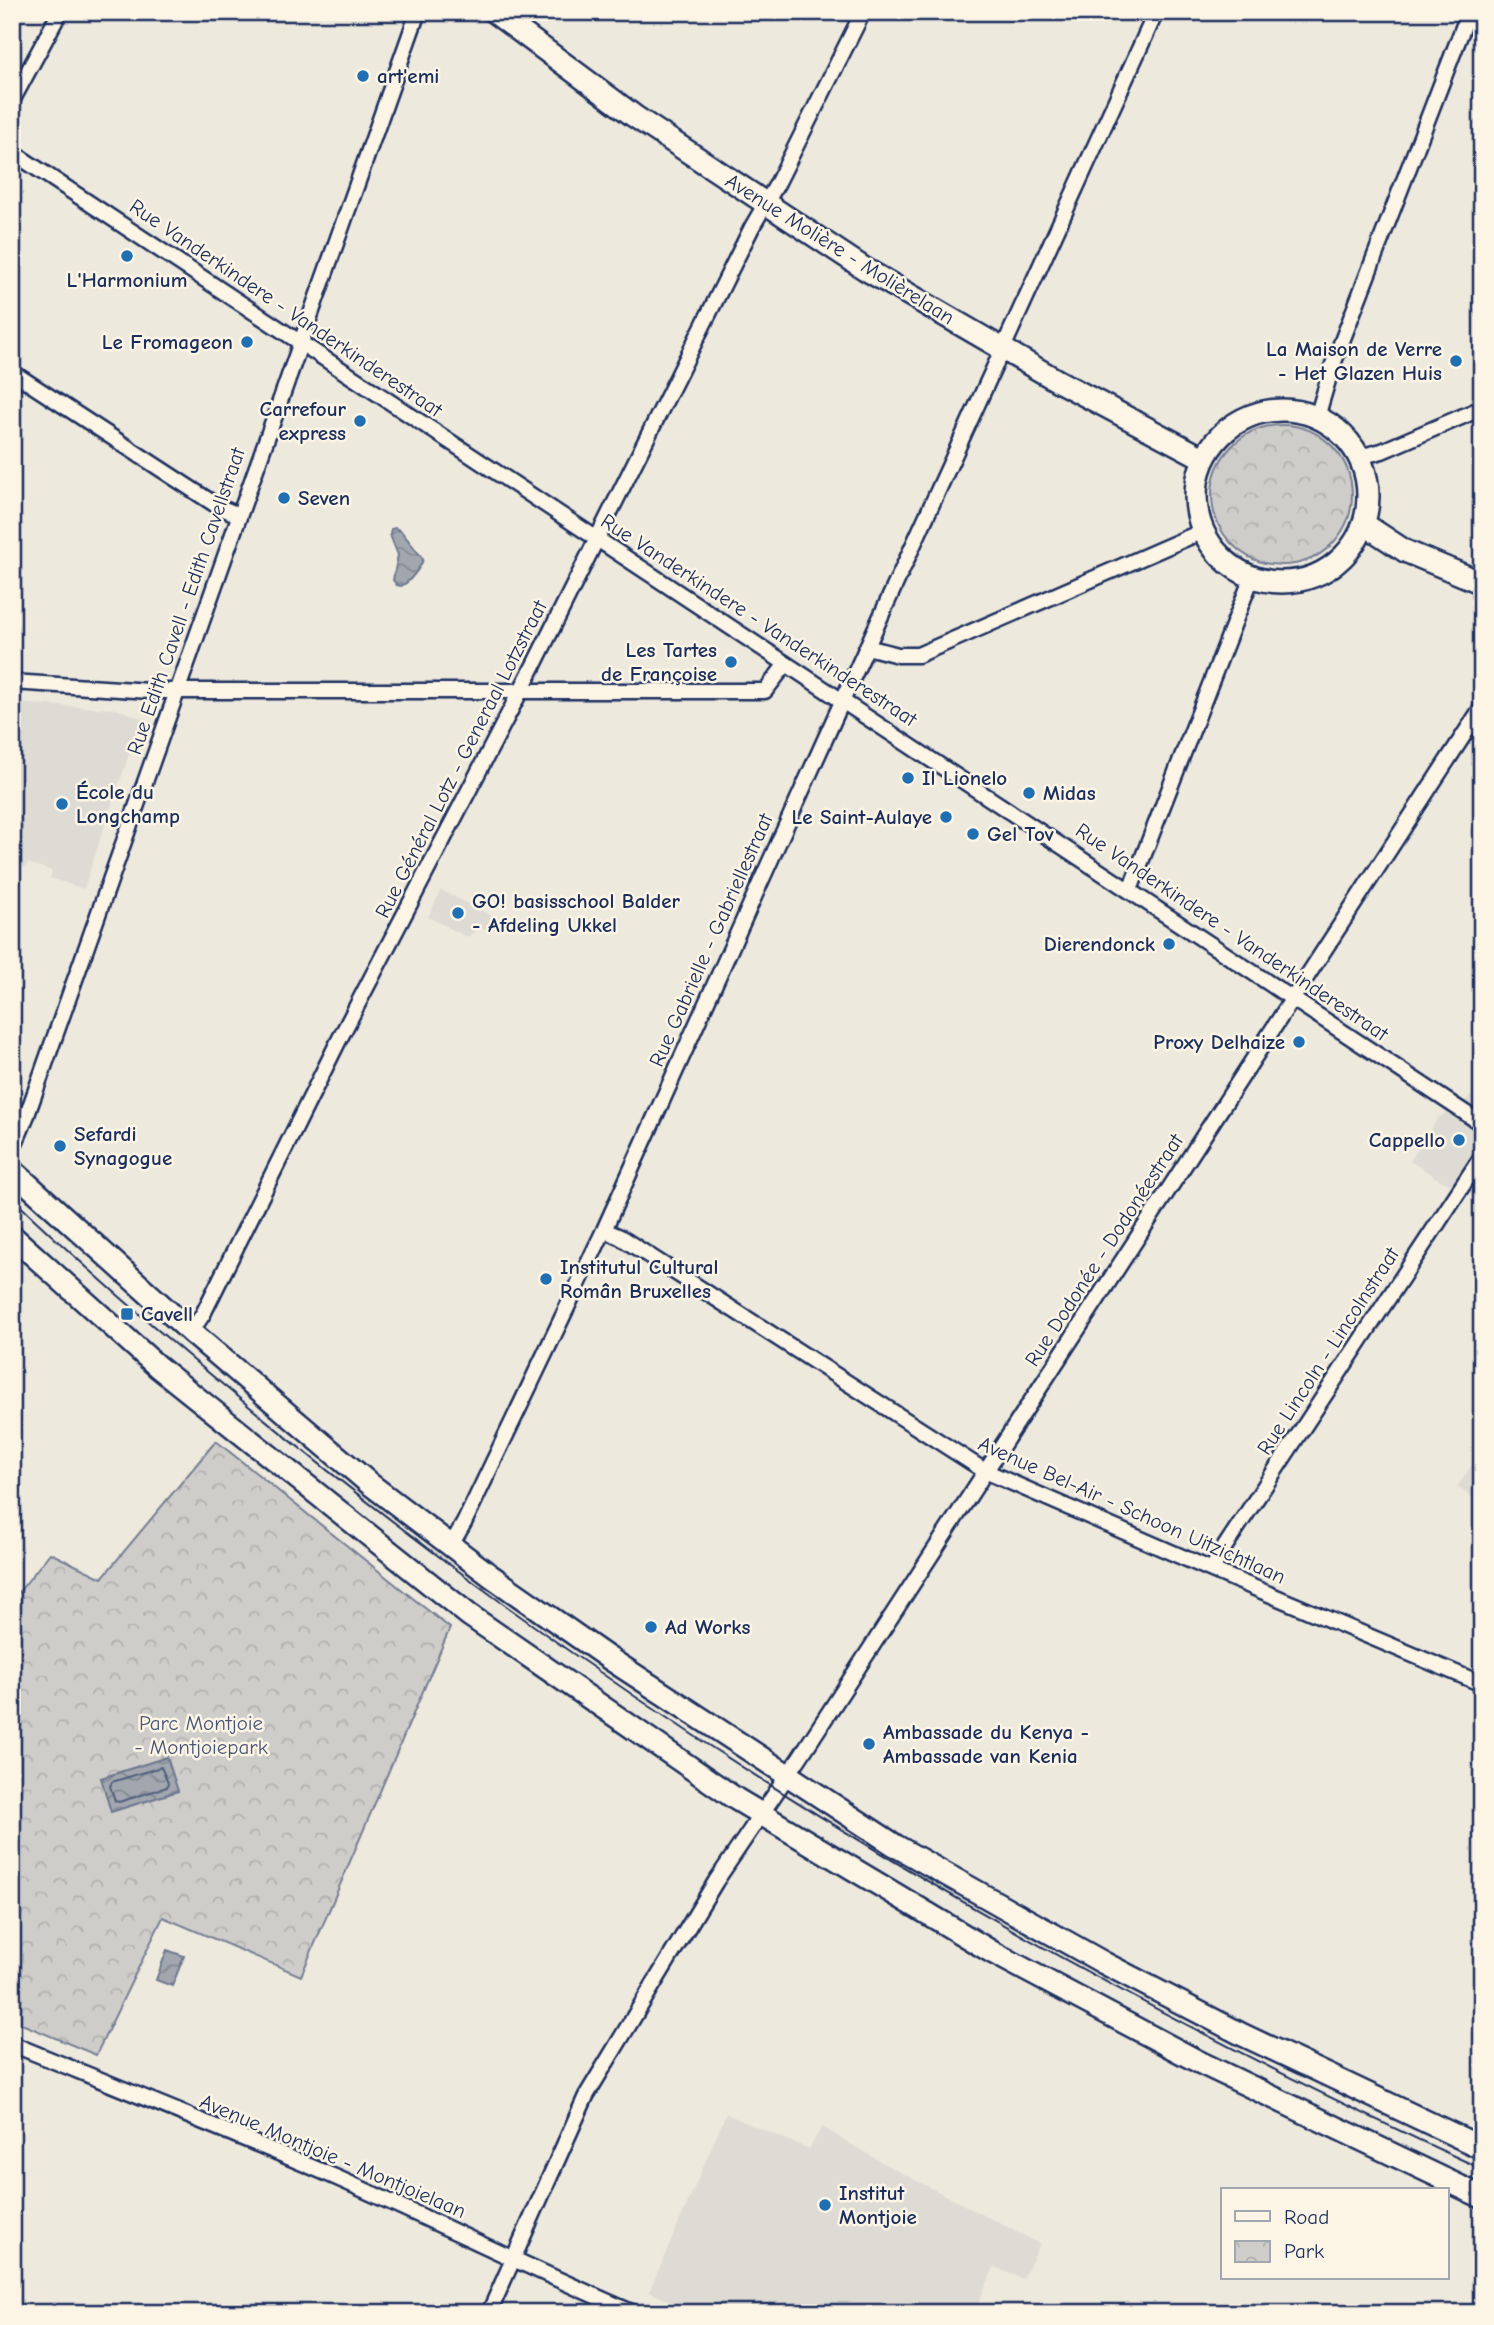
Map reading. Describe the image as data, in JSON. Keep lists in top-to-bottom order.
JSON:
{
  "streets": {
    "main road": ["Avenue Molière - Molièrelaan"],
    "street": [
      "Rue Vanderkindere - Vanderkinderestraat",
      "Rue Edith Cavell - Edith Cavellstraat",
      "Rue Général Lotz - Generaal Lotzstraat",
      "Rue Gabrielle - Gabriellestraat",
      "Rue Dodonée - Dodonéestraat",
      "Rue Lincoln - Lincolnstraat",
      "Avenue Bel-Air - Schoon Uitzichtlaan",
      "Avenue Montjoie - Montjoielaan"
    ]
  },
  "crossings": [
    ["Avenue Molière - Molièrelaan", "Rue Général Lotz - Generaal Lotzstraat"],
    ["Avenue Molière - Molièrelaan", "Rue Gabrielle - Gabriellestraat"],
    ["Rue Vanderkindere - Vanderkinderestraat", "Rue Edith Cavell - Edith Cavellstraat"],
    ["Rue Vanderkindere - Vanderkinderestraat", "Rue Général Lotz - Generaal Lotzstraat"],
    ["Rue Vanderkindere - Vanderkinderestraat", "Rue Gabrielle - Gabriellestraat"],
    ["Rue Vanderkindere - Vanderkinderestraat", "Rue Dodonée - Dodonéestraat"],
    ["Rue Gabrielle - Gabriellestraat", "Avenue Bel-Air - Schoon Uitzichtlaan"],
    ["Rue Dodonée - Dodonéestraat", "Avenue Bel-Air - Schoon Uitzichtlaan"],
    ["Rue Dodonée - Dodonéestraat", "Avenue Montjoie - Montjoielaan"],
    ["Rue Lincoln - Lincolnstraat", "Avenue Bel-Air - Schoon Uitzichtlaan"]
  ],
  "parks": ["Parc Montjoie - Montjoiepark"],
  "places": {
    "other": [
      "art'emi",
      "L'Harmonium",
      "Le Fromageon",
      "La Maison de Verre - Het Glazen Huis",
      "Carrefour express",
      "Seven",
      "Les Tartes de Françoise",
      "Il Lionelo",
      "Midas",
      "École du Longchamp",
      "Le Saint-Aulaye",
      "Gel Tov",
      "GO! basisschool Balder - Afdeling Ukkel",
      "Dierendonck",
      "Proxy Delhaize",
      "Cappello",
      "Sefardi Synagogue",
      "Institutul Cultural Român Bruxelles",
      "Ad Works",
      "Ambassade du Kenya - Ambassade van Kenia",
      "Institut Montjoie"
    ],
    "transit": ["Cavell"]
  },
  "legend": ["Road", "Park"]
}
